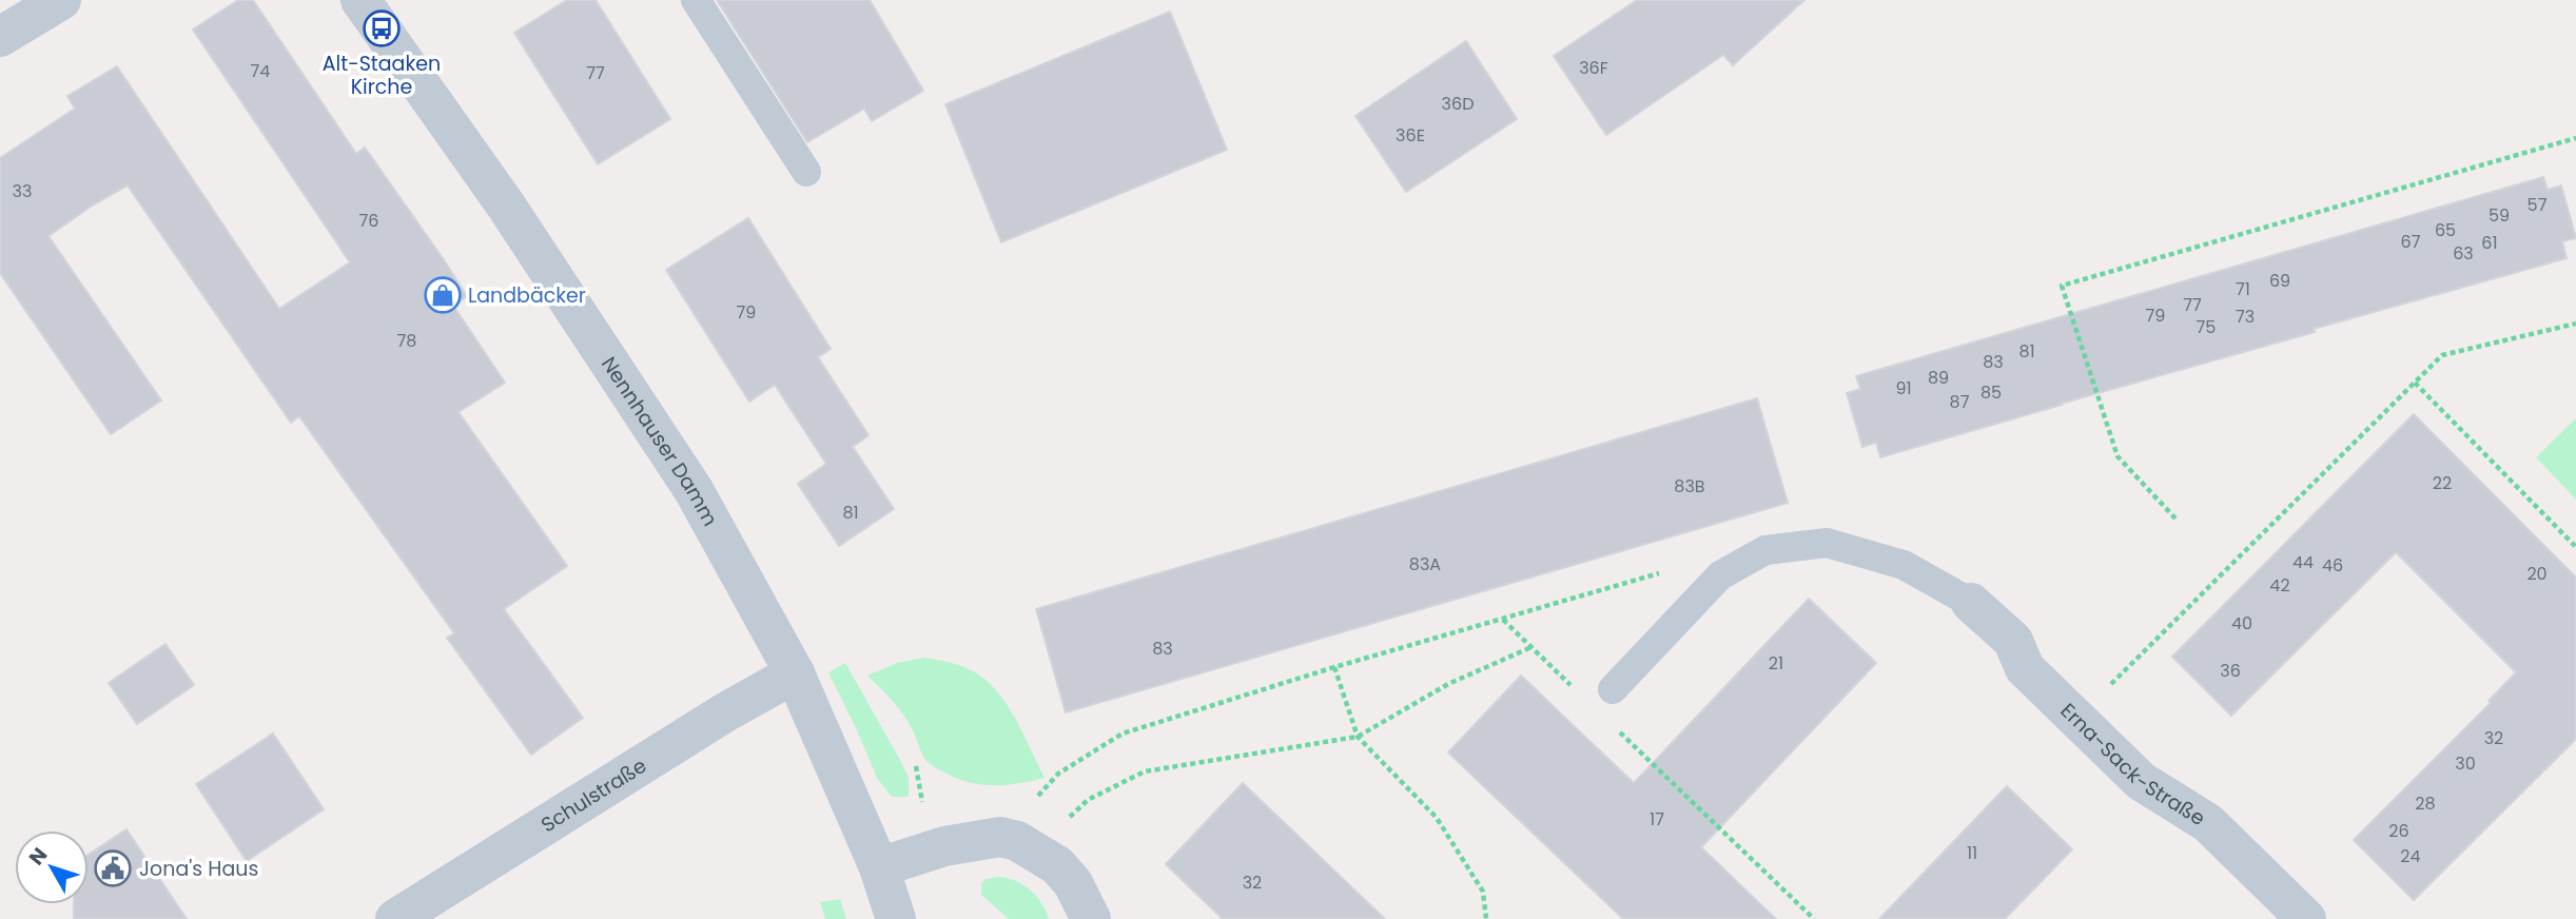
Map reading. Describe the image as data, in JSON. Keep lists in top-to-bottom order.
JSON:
{
  "streets": {
    "street": ["Nennhauser Damm", "Erna-Sack-Straße", "Schulstraße"]
  },
  "crossings": [
    ["Nennhauser Damm", "Schulstraße"]
  ],
  "places": {
    "bus stop": ["Alt-Staaken Kirche"],
    "shop": ["Landbäcker"],
    "public building": ["Jona's Haus"]
  },
  "house_numbers": [
    "36F",
    "74",
    "77",
    "36D",
    "36E",
    "33",
    "57",
    "59",
    "76",
    "65",
    "67",
    "61",
    "63",
    "69",
    "71",
    "77",
    "79",
    "79",
    "73",
    "75",
    "78",
    "81",
    "83",
    "89",
    "91",
    "85",
    "87",
    "22",
    "83B",
    "81",
    "44",
    "83A",
    "46",
    "20",
    "42",
    "40",
    "83",
    "21",
    "36",
    "32",
    "30",
    "28",
    "17",
    "26",
    "11",
    "24",
    "32"
  ],
  "north": "top left"
}
